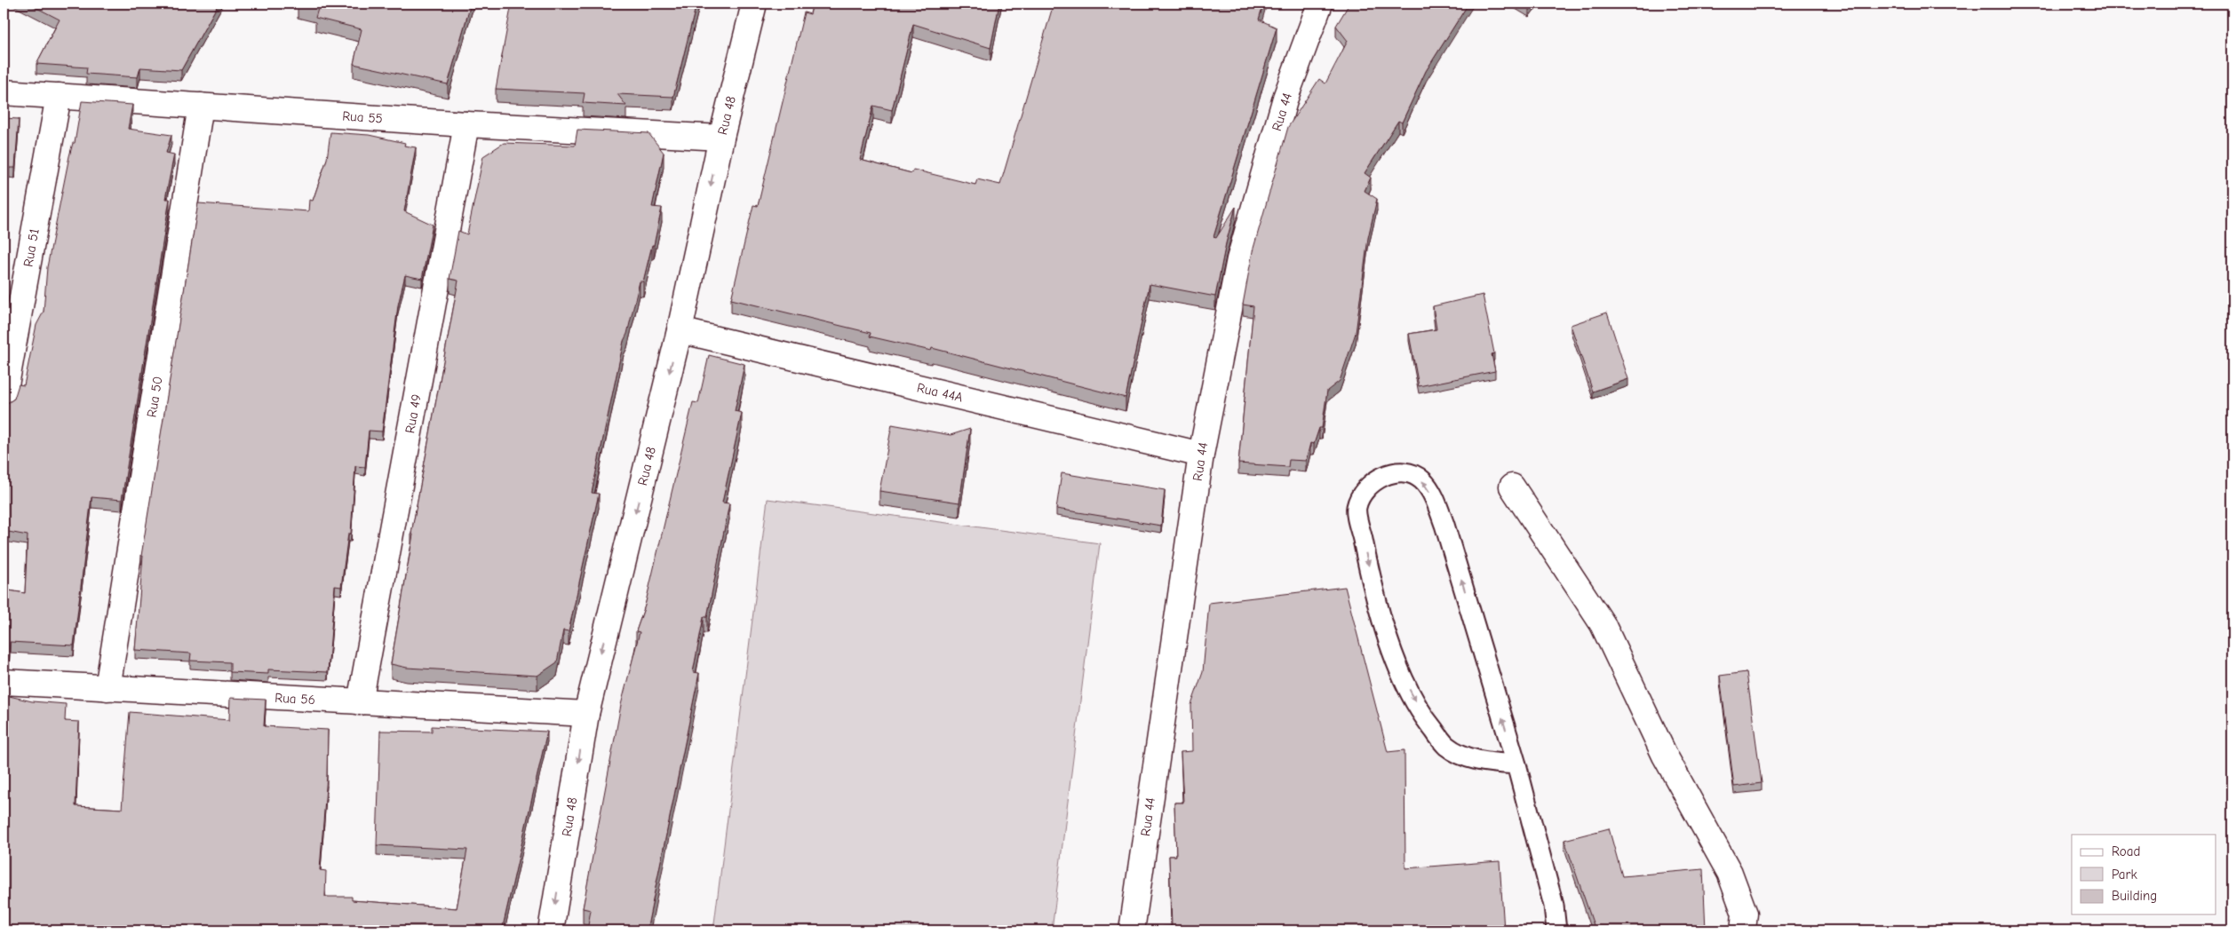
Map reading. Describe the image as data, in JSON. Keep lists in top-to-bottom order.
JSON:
{
  "streets": {
    "street": [
      "Rua 44",
      "Rua 48",
      "Rua 55",
      "Rua 51",
      "Rua 44A",
      "Rua 50",
      "Rua 49",
      "Rua 56"
    ]
  },
  "crossings": [
    ["Rua 44", "Rua 44A"],
    ["Rua 48", "Rua 55"],
    ["Rua 48", "Rua 44A"],
    ["Rua 48", "Rua 56"],
    ["Rua 55", "Rua 51"],
    ["Rua 55", "Rua 50"],
    ["Rua 55", "Rua 49"],
    ["Rua 50", "Rua 56"],
    ["Rua 49", "Rua 56"]
  ],
  "one_way": ["Rua 48"],
  "legend": ["Road", "Park", "Building"]
}
